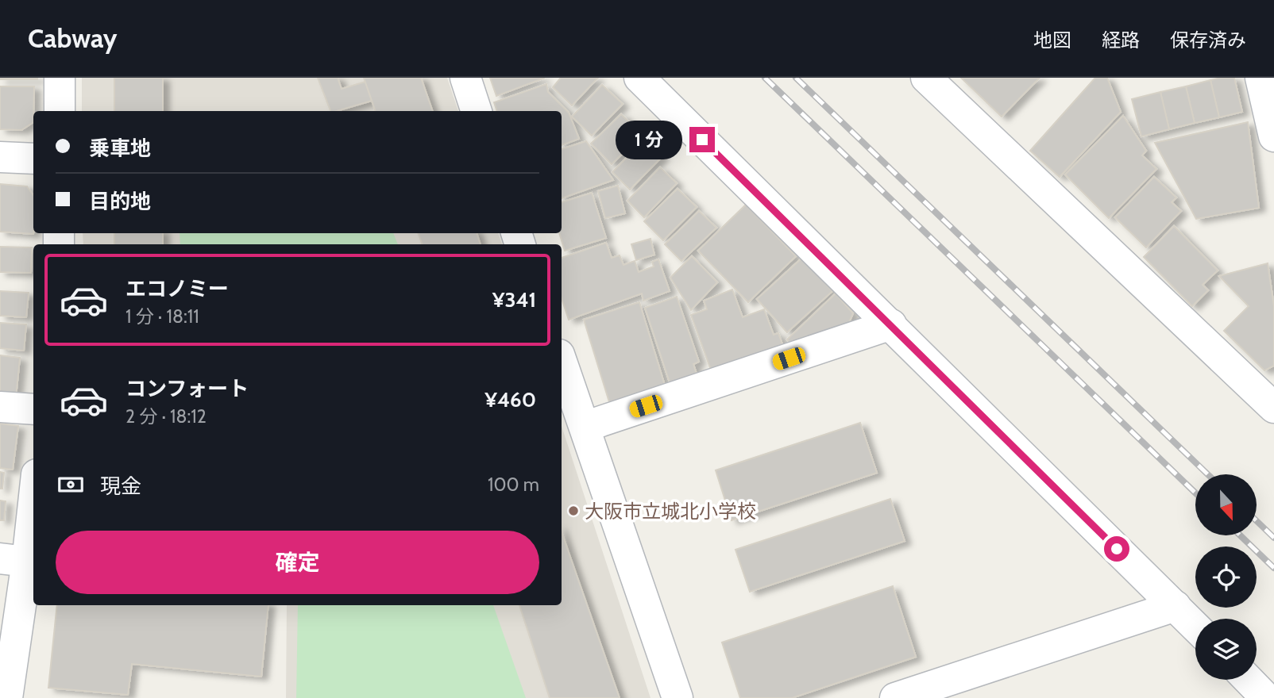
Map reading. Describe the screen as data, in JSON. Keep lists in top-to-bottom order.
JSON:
{
  "places": ["大阪市立城北小学校"],
  "north": "bottom",
  "page": {
    "header": "Cabway",
    "nav": ["地図", "経路", "保存済み"],
    "banner": ["乗車地", "目的地"],
    "bubble": "1 分",
    "list": [
      {
        "name": "エコノミー",
        "note": "1 分 · 18:11",
        "value": "¥341"
      },
      {
        "name": "コンフォート",
        "note": "2 分 · 18:12",
        "value": "¥460"
      }
    ],
    "pay": ["現金", "100 m"],
    "buttons": "確定"
  }
}
